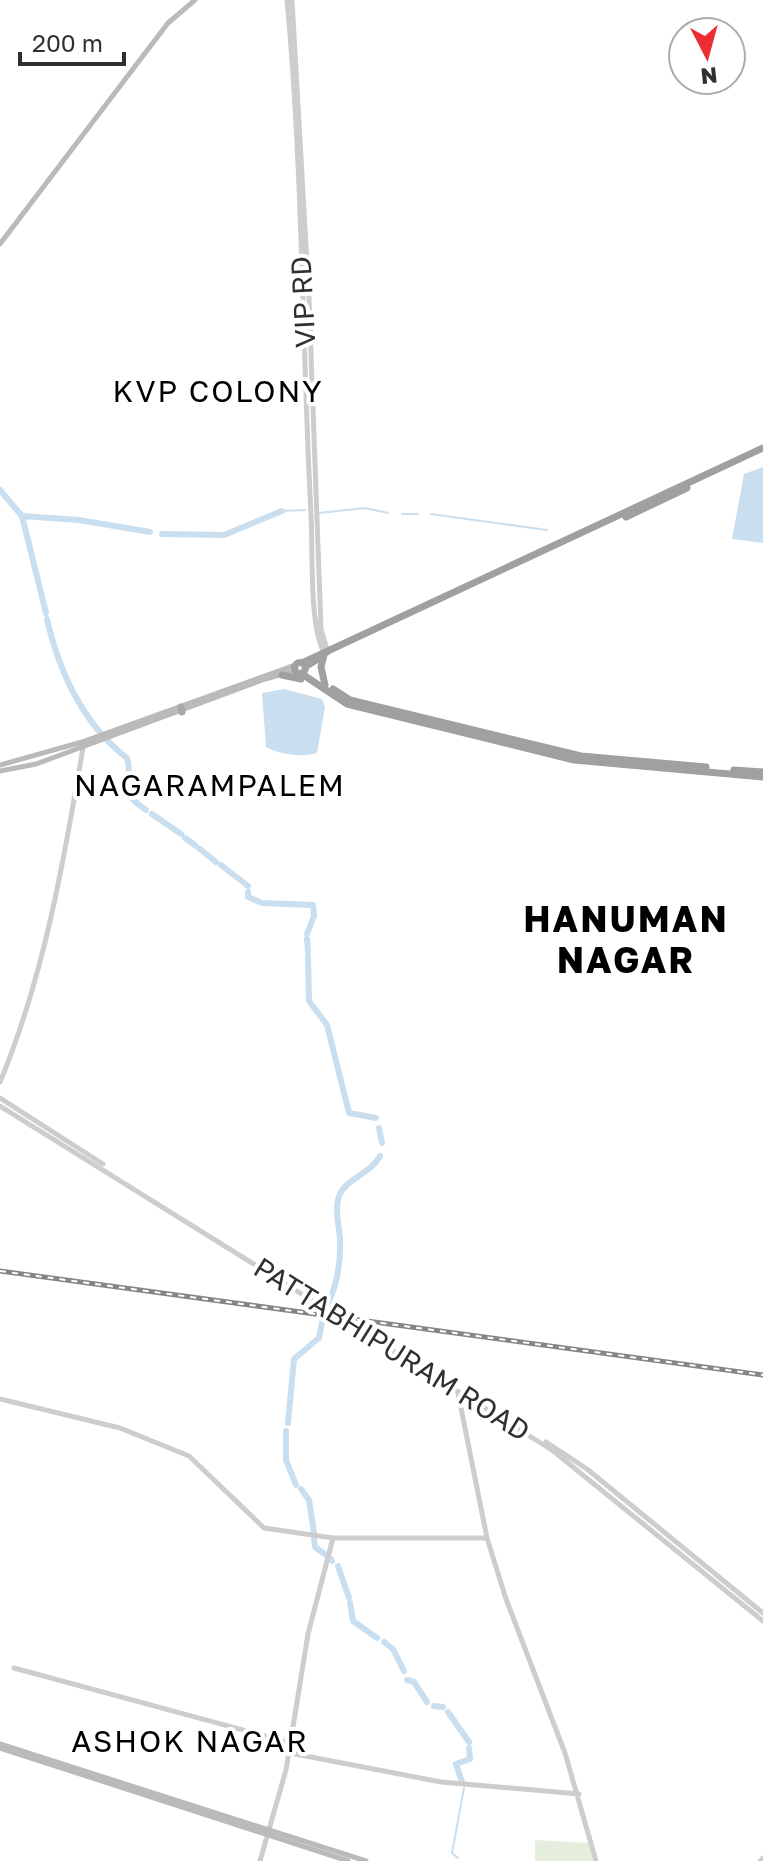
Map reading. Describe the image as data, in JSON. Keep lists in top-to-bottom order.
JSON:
{
  "streets": {
    "street": ["VIP RD", "PATTABHIPURAM ROAD"]
  },
  "districts": [
    "KVP COLONY",
    "NAGARAMPALEM",
    "HANUMAN NAGAR",
    "ASHOK NAGAR"
  ],
  "scale_bar": "200 m",
  "north": "bottom"
}
